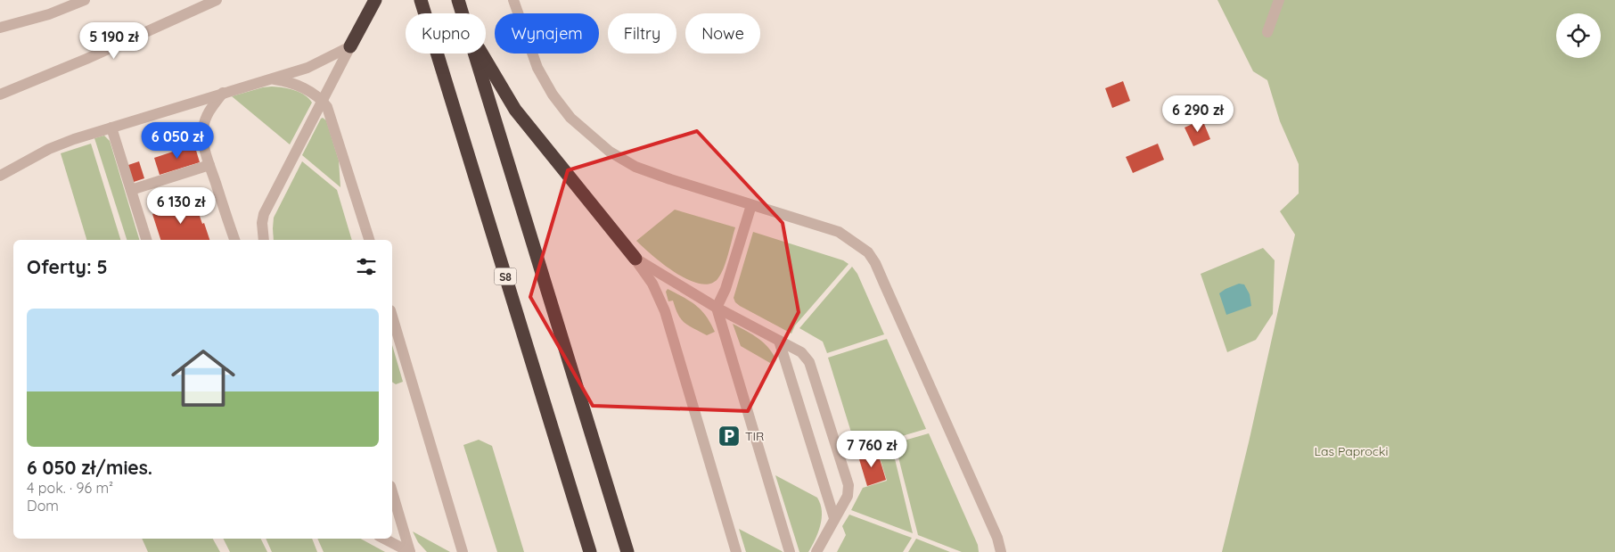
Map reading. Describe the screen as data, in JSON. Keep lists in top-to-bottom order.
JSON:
{
  "streets": {
    "highway": ["S8"]
  },
  "parks": ["Las Paprocki"],
  "places": {
    "parking": ["TIR"]
  },
  "page": {
    "chip": [
      "Kupno",
      "Wynajem",
      "Filtry",
      "Nowe"
    ],
    "price": [
      "5 190 zł",
      "6 290 zł",
      "6 050 zł",
      "6 130 zł",
      "7 760 zł"
    ],
    "heading": "Oferty: 5",
    "list": [
      {
        "name": "6 050 zł/mies.",
        "note": "4 pok. · 96 m² · Dom"
      }
    ]
  }
}
